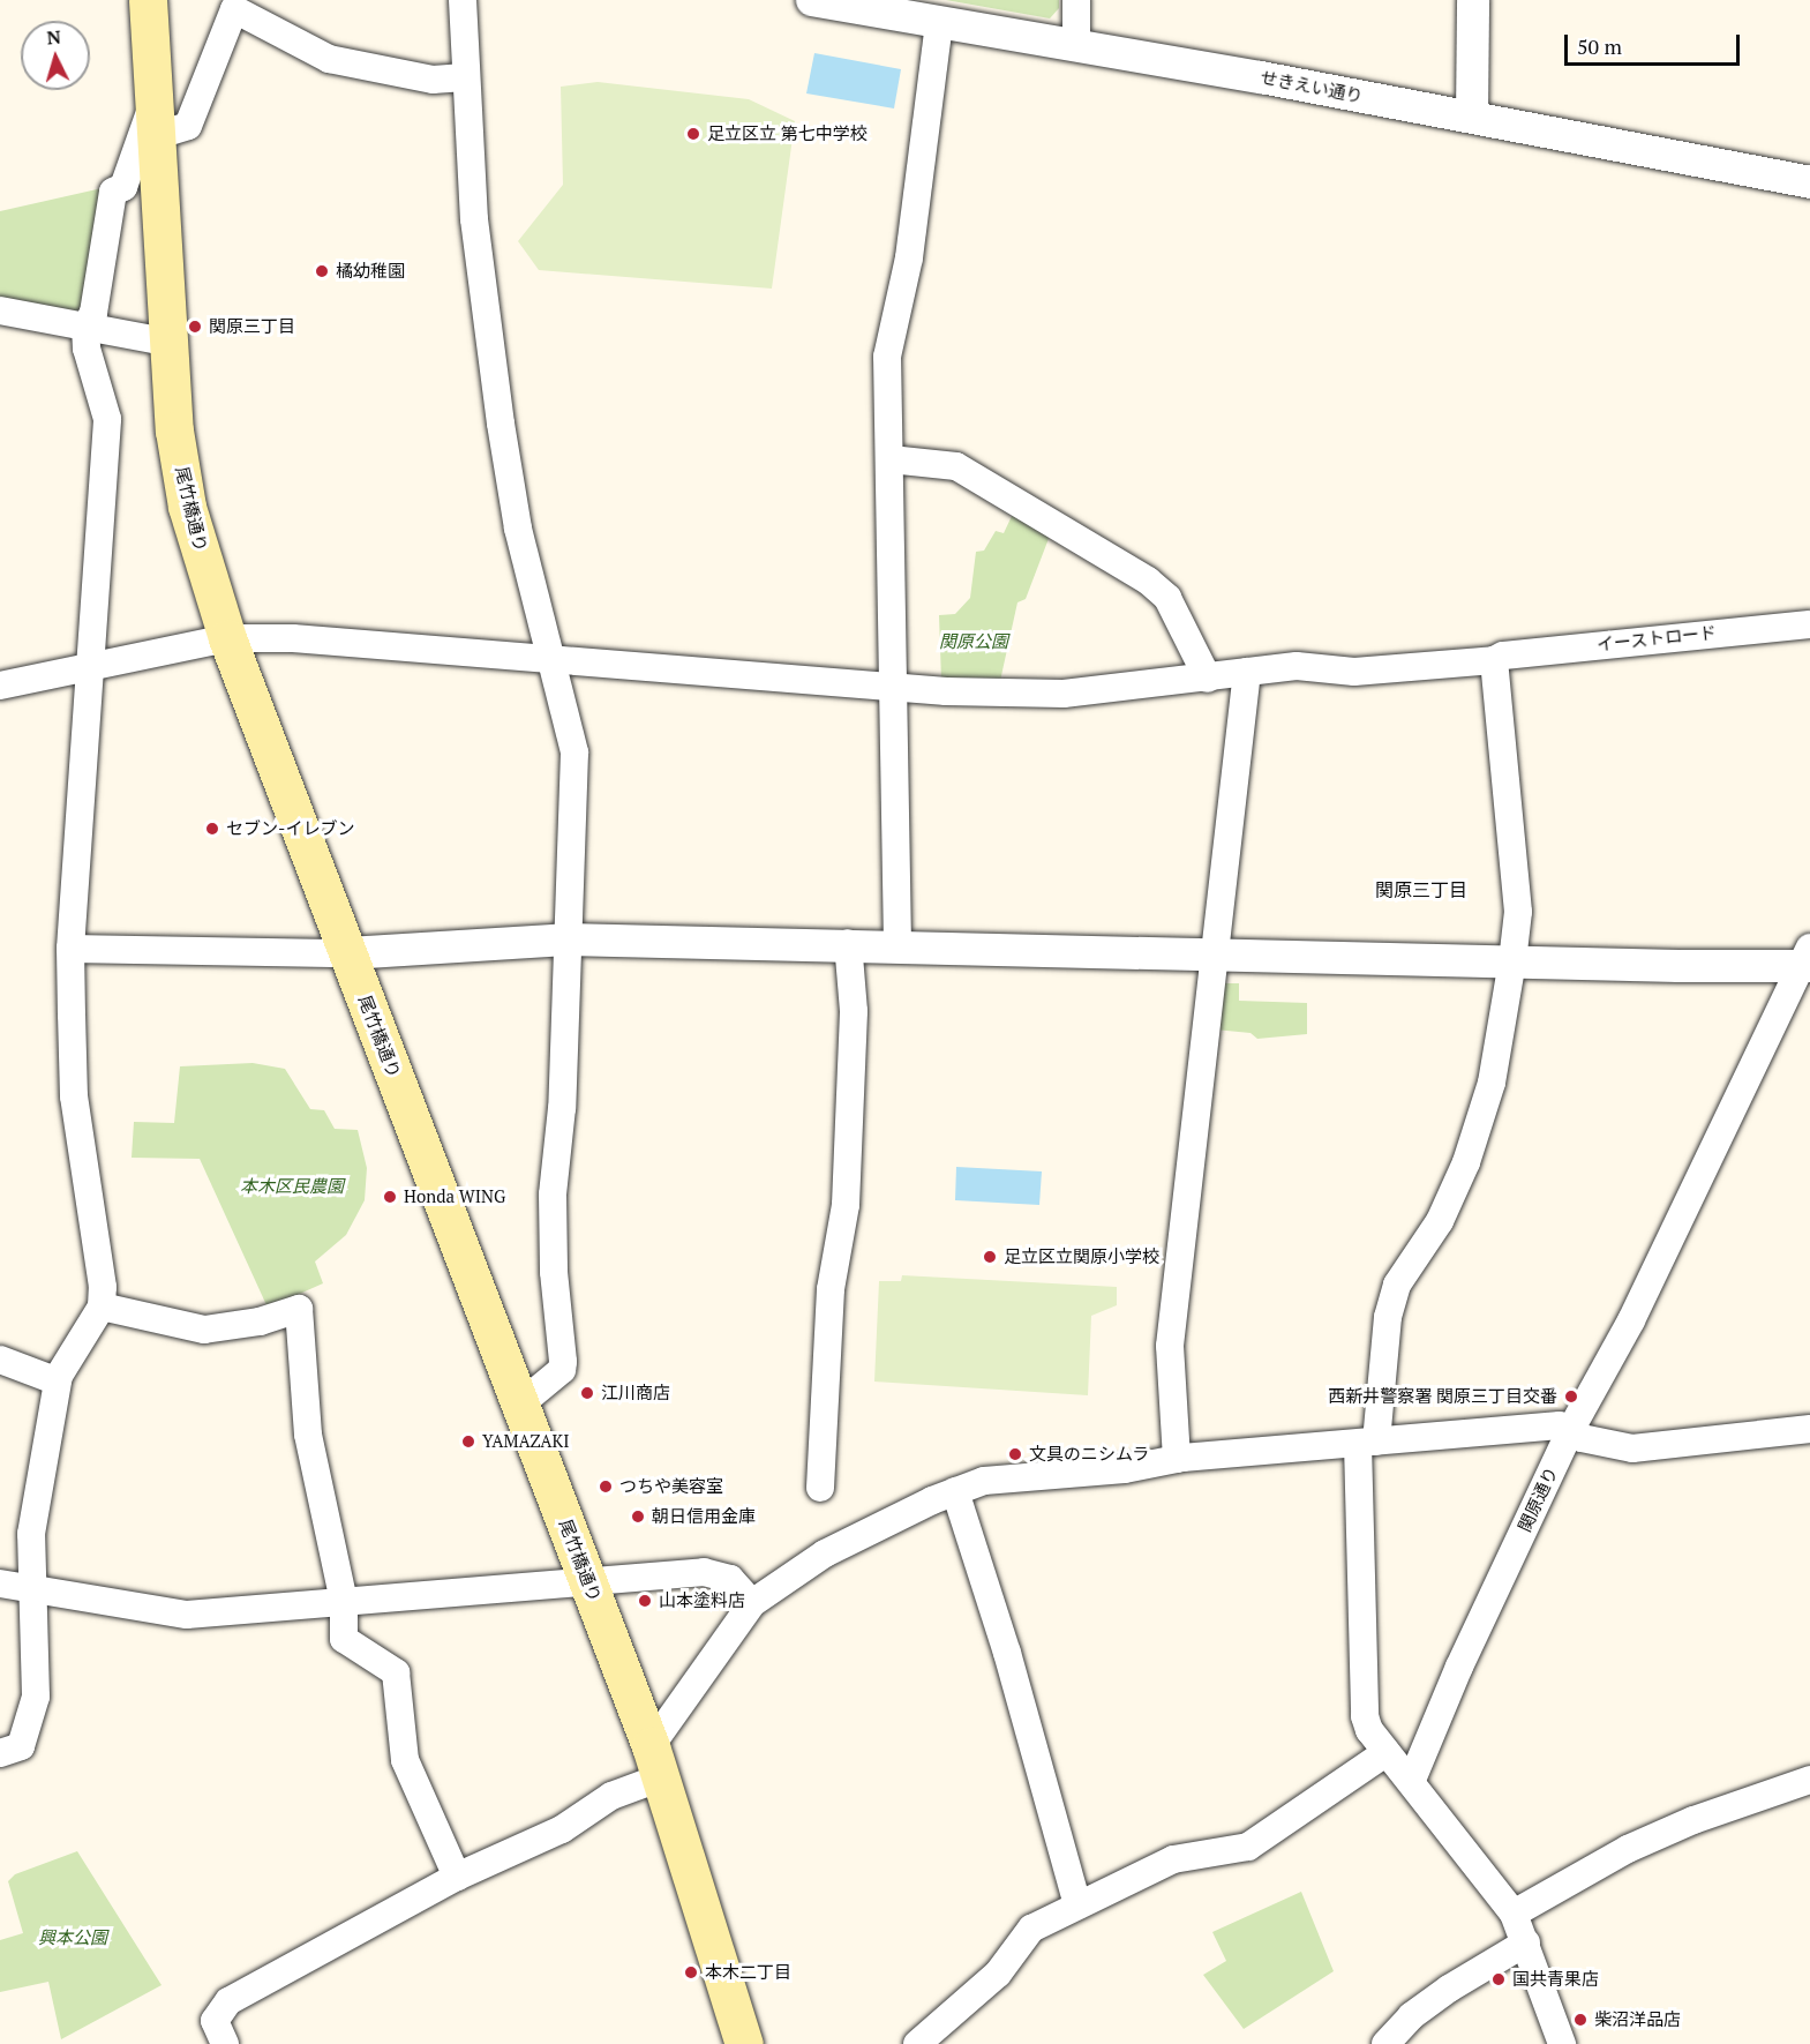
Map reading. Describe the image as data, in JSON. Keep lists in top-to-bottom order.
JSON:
{
  "streets": {
    "main road": ["尾竹橋通り"],
    "street": ["せきえい通り", "イーストロード", "関原通り"]
  },
  "crossings": [
    ["尾竹橋通り", "イーストロード"]
  ],
  "districts": ["関原三丁目"],
  "parks": ["関原公園", "本木区民農園", "興本公園"],
  "places": [
    "足立区立 第七中学校",
    "橘幼稚園",
    "関原三丁目",
    "セブン-イレブン",
    "Honda WING",
    "足立区立関原小学校",
    "江川商店",
    "西新井警察署 関原三丁目交番",
    "YAMAZAKI",
    "文具のニシムラ",
    "つちや美容室",
    "朝日信用金庫",
    "山本塗料店",
    "本木二丁目",
    "国共青果店",
    "柴沼洋品店"
  ],
  "scale_bar": "50 m",
  "north": "top"
}
